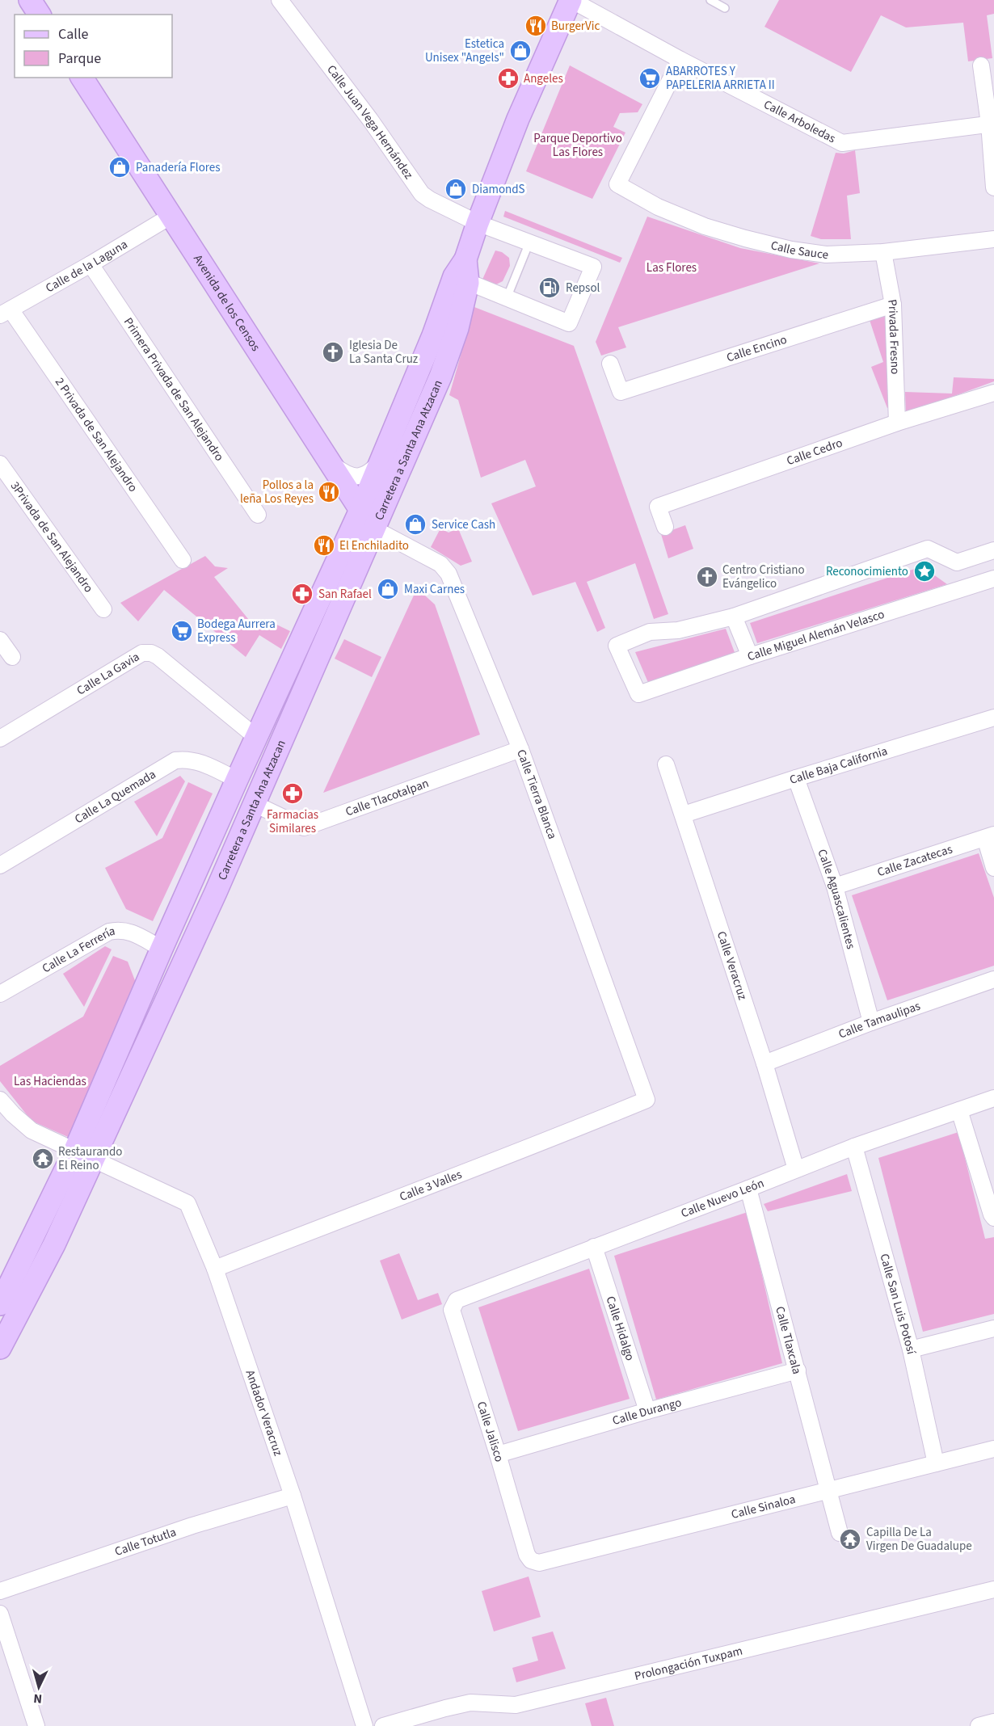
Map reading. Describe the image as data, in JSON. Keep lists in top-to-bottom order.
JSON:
{
  "streets": {
    "street": [
      "Calle Arboledas",
      "Calle Juan Vega Hernández",
      "Calle Sauce",
      "Calle de la Laguna",
      "Avenida de los Censos",
      "Privada Fresno",
      "Calle Encino",
      "Primera Privada de San Alejandro",
      "2 Privada de San Alejandro",
      "Carretera a Santa Ana Atzacan",
      "Calle Cedro",
      "3Privada de San Alejandro",
      "Calle Miguel Alemán Velasco",
      "Calle La Gavia",
      "Calle Baja California",
      "Calle Tierra Blanca",
      "Calle La Quemada",
      "Calle Tlacotalpan",
      "Calle Zacatecas",
      "Calle Aguascalientes",
      "Calle La Ferrería",
      "Calle Veracruz",
      "Calle Tamaulipas",
      "Calle 3 Valles",
      "Calle Nuevo León",
      "Calle San Luis Potosí",
      "Calle Hidalgo",
      "Calle Tlaxcala",
      "Calle Durango",
      "Andador Veracruz",
      "Calle Jalisco",
      "Calle Sinaloa",
      "Calle Totutla",
      "Prolongación Tuxpam"
    ]
  },
  "crossings": [
    ["Calle Arboledas", "Calle Sauce"],
    ["Calle Arboledas", "Carretera a Santa Ana Atzacan"],
    ["Calle Juan Vega Hernández", "Carretera a Santa Ana Atzacan"],
    ["Calle Sauce", "Privada Fresno"],
    ["Calle de la Laguna", "Avenida de los Censos"],
    ["Calle de la Laguna", "Primera Privada de San Alejandro"],
    ["Calle de la Laguna", "2 Privada de San Alejandro"],
    ["Avenida de los Censos", "Carretera a Santa Ana Atzacan"],
    ["Avenida de los Censos", "Calle Tierra Blanca"],
    ["Privada Fresno", "Calle Encino"],
    ["Privada Fresno", "Calle Cedro"],
    ["Carretera a Santa Ana Atzacan", "Calle La Gavia"],
    ["Carretera a Santa Ana Atzacan", "Calle Tierra Blanca"],
    ["Carretera a Santa Ana Atzacan", "Calle La Quemada"],
    ["Carretera a Santa Ana Atzacan", "Calle Tlacotalpan"],
    ["Carretera a Santa Ana Atzacan", "Calle La Ferrería"],
    ["Carretera a Santa Ana Atzacan", "Andador Veracruz"],
    ["Calle Baja California", "Calle Aguascalientes"],
    ["Calle Baja California", "Calle Veracruz"],
    ["Calle Tierra Blanca", "Calle Tlacotalpan"],
    ["Calle Tierra Blanca", "Calle 3 Valles"],
    ["Calle Zacatecas", "Calle Aguascalientes"],
    ["Calle Aguascalientes", "Calle Tamaulipas"],
    ["Calle Veracruz", "Calle Tamaulipas"],
    ["Calle Veracruz", "Calle Nuevo León"],
    ["Calle 3 Valles", "Andador Veracruz"],
    ["Calle Nuevo León", "Calle San Luis Potosí"],
    ["Calle Nuevo León", "Calle Hidalgo"],
    ["Calle Nuevo León", "Calle Tlaxcala"],
    ["Calle Nuevo León", "Calle Jalisco"],
    ["Calle San Luis Potosí", "Calle Sinaloa"],
    ["Calle Hidalgo", "Calle Durango"],
    ["Calle Tlaxcala", "Calle Durango"],
    ["Calle Tlaxcala", "Calle Sinaloa"],
    ["Calle Durango", "Calle Jalisco"],
    ["Andador Veracruz", "Calle Totutla"],
    ["Calle Jalisco", "Calle Sinaloa"]
  ],
  "parks": ["Parque Deportivo Las Flores", "Las Flores", "Las Haciendas"],
  "places": {
    "restaurant": ["BurgerVic", "Pollos a la leña Los Reyes", "El Enchiladito"],
    "shop": [
      "Estetica Unisex \"Angels\"",
      "Panadería Flores",
      "DiamondS",
      "Service Cash",
      "Maxi Carnes"
    ],
    "pharmacy": ["Angeles", "San Rafael", "Farmacias Similares"],
    "supermarket": ["ABARROTES Y PAPELERIA ARRIETA II", "Bodega Aurrera Express"],
    "fuel station": ["Repsol"],
    "church": ["Iglesia De La Santa Cruz", "Centro Cristiano Evángelico"],
    "place": ["Reconocimiento"],
    "temple": ["Restaurando El Reino", "Capilla De La Virgen De Guadalupe"]
  },
  "legend": ["Calle", "Parque"],
  "north": "bottom"
}
